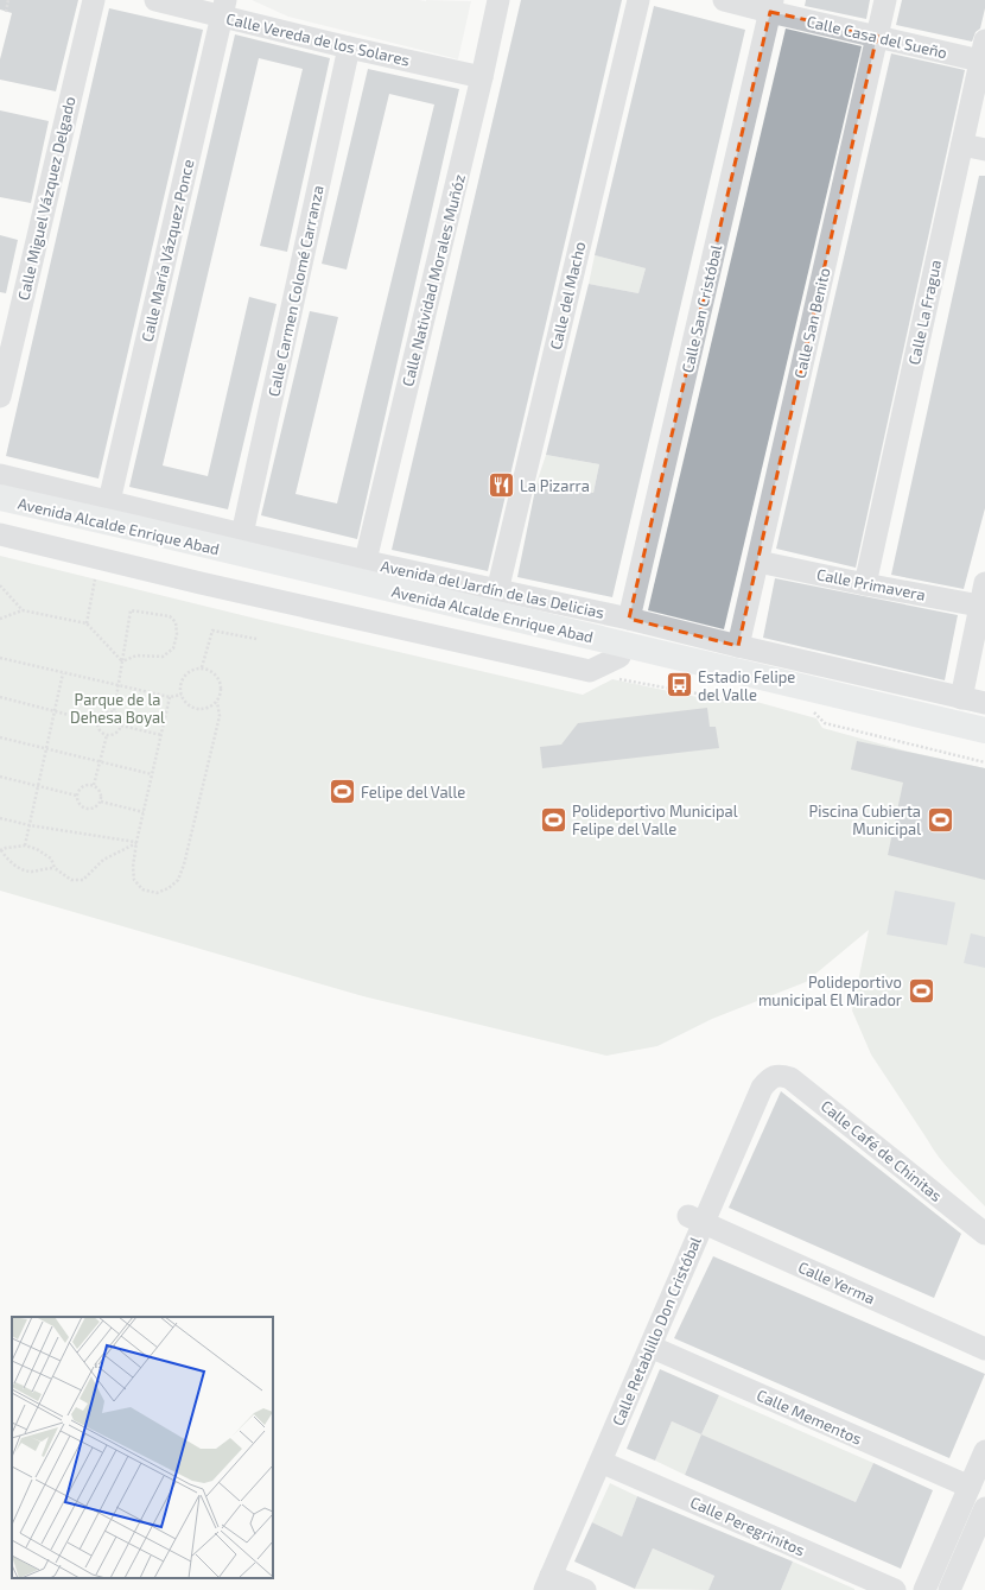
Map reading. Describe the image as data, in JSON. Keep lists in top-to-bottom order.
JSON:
{
  "streets": {
    "main road": ["Avenida Alcalde Enrique Abad"],
    "street": [
      "Calle Casa del Sueño",
      "Calle Vereda de los Solares",
      "Calle Miguel Vázquez Delgado",
      "Calle María Vázquez Ponce",
      "Calle Natividad Morales Muñóz",
      "Calle Carmen Colomé Carranza",
      "Calle del Macho",
      "Calle San Cristóbal",
      "Calle La Fragua",
      "Calle San Benito",
      "Calle Primavera",
      "Avenida del Jardín de las Delicias",
      "Calle Café de Chinitas",
      "Calle Yerma",
      "Calle Retablillo Don Cristóbal",
      "Calle Mementos",
      "Calle Peregrinitos"
    ]
  },
  "crossings": [
    ["Calle Casa del Sueño", "Calle San Cristóbal"],
    ["Calle Casa del Sueño", "Calle La Fragua"],
    ["Calle Casa del Sueño", "Calle San Benito"],
    ["Calle Vereda de los Solares", "Calle María Vázquez Ponce"],
    ["Calle Vereda de los Solares", "Calle Natividad Morales Muñóz"],
    ["Calle Vereda de los Solares", "Calle Carmen Colomé Carranza"],
    ["Calle María Vázquez Ponce", "Avenida del Jardín de las Delicias"],
    ["Calle Natividad Morales Muñóz", "Avenida del Jardín de las Delicias"],
    ["Calle Carmen Colomé Carranza", "Avenida del Jardín de las Delicias"],
    ["Calle del Macho", "Avenida del Jardín de las Delicias"],
    ["Calle San Cristóbal", "Avenida del Jardín de las Delicias"],
    ["Calle La Fragua", "Calle Primavera"],
    ["Calle San Benito", "Calle Primavera"],
    ["Calle San Benito", "Avenida del Jardín de las Delicias"],
    ["Calle Café de Chinitas", "Calle Retablillo Don Cristóbal"],
    ["Calle Yerma", "Calle Retablillo Don Cristóbal"],
    ["Calle Retablillo Don Cristóbal", "Calle Mementos"],
    ["Calle Retablillo Don Cristóbal", "Calle Peregrinitos"]
  ],
  "parks": ["Parque de la Dehesa Boyal"],
  "places": {
    "restaurant": ["La Pizarra"],
    "bus stop": ["Estadio Felipe del Valle"],
    "sports": [
      "Felipe del Valle",
      "Polideportivo Municipal Felipe del Valle",
      "Piscina Cubierta Municipal",
      "Polideportivo municipal El Mirador"
    ]
  }
}
